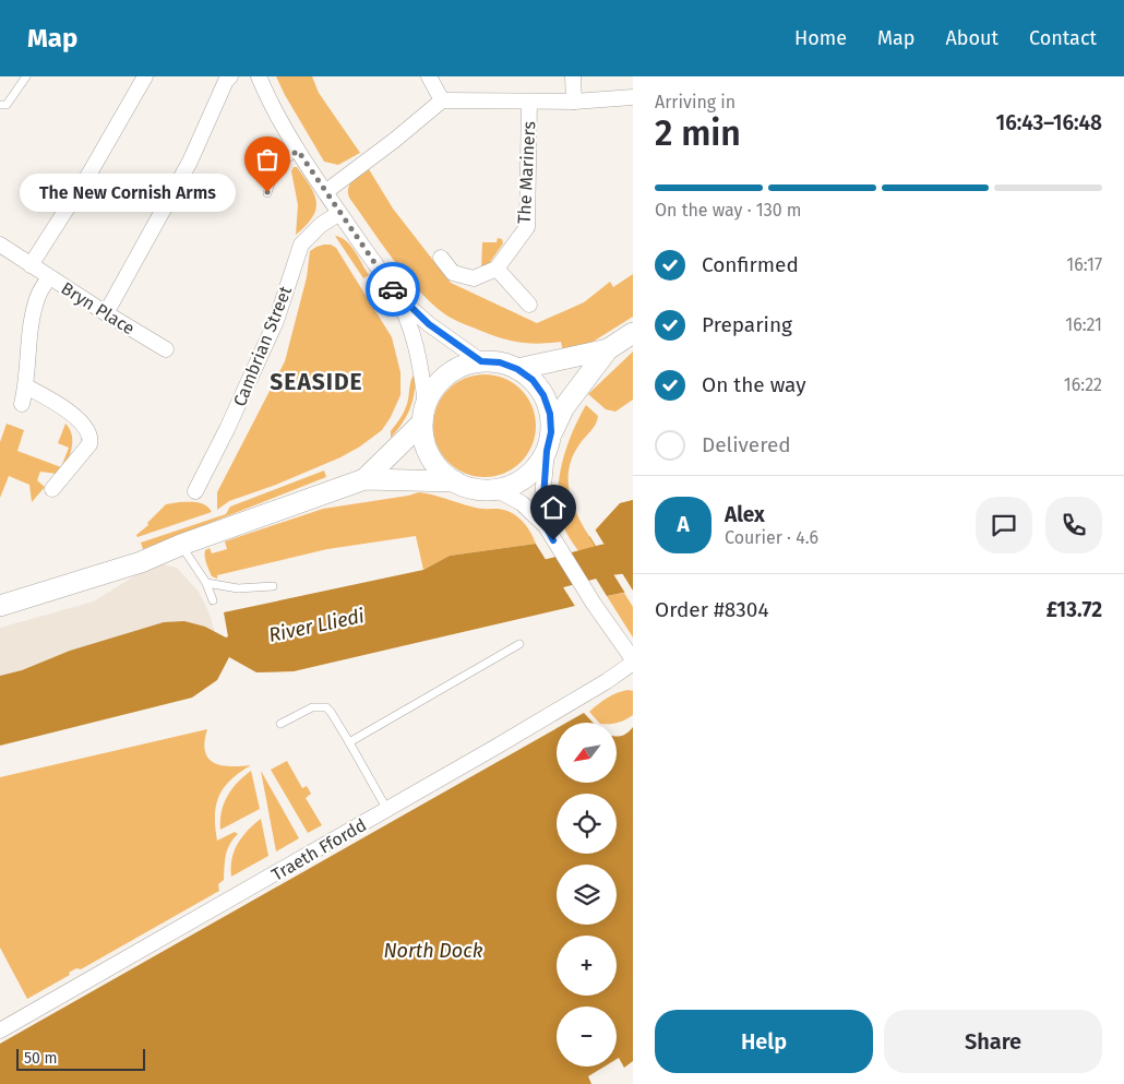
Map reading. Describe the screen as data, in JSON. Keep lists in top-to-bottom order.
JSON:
{
  "streets": {
    "street": [
      "The Mariners",
      "Bryn Place",
      "Cambrian Street",
      "Traeth Ffordd"
    ]
  },
  "districts": ["SEASIDE"],
  "water": ["River Lliedi", "North Dock"],
  "places": ["The New Cornish Arms"],
  "scale_bar": "50 m",
  "north": "bottom left",
  "page": {
    "header": "Map",
    "nav": [
      "Home",
      "Map",
      "About",
      "Contact"
    ],
    "heading": ["2 min", "Arriving in", "16:43–16:48"],
    "panel": [
      "Alex",
      "Courier · 4.6",
      "Order #8304",
      "£13.72"
    ],
    "bar": "On the way · 130 m",
    "bubble": "The New Cornish Arms",
    "list": [
      ["Confirmed", "16:17"],
      ["Preparing", "16:21"],
      ["On the way", "16:22"],
      "Delivered"
    ],
    "round": "A",
    "map_buttons": ["+", "−"],
    "buttons": ["Help", "Share"],
    "scale": "50 m"
  }
}
